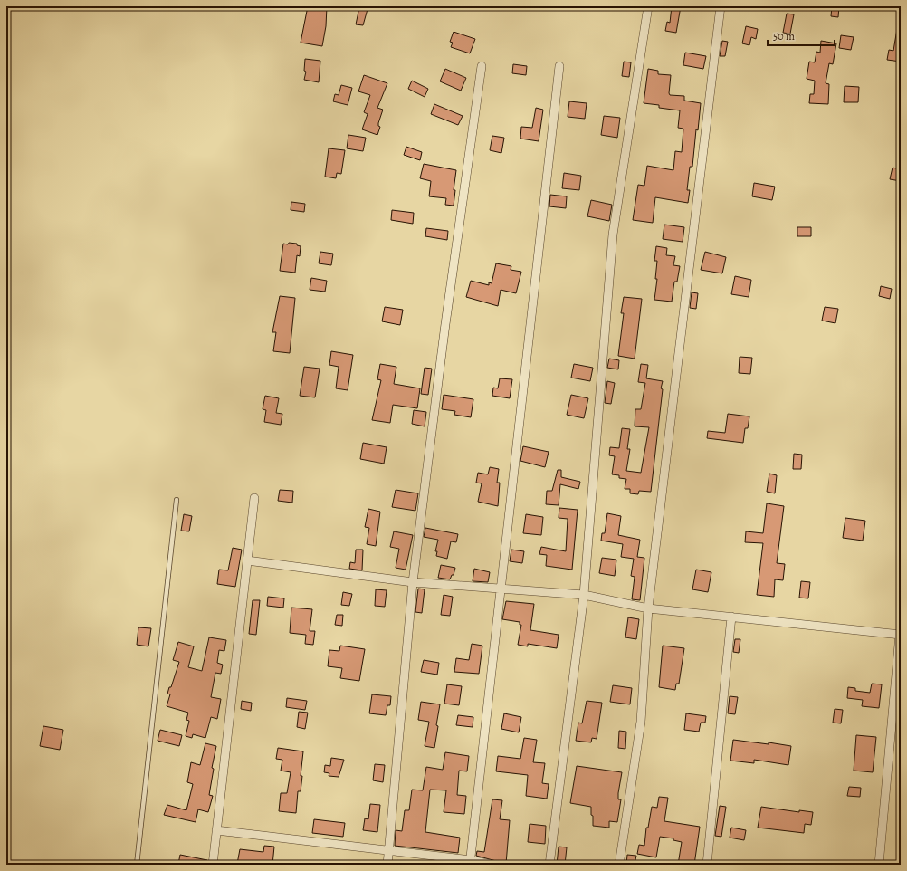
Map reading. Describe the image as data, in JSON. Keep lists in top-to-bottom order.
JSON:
{
  "scale_bar": "50 m"
}
